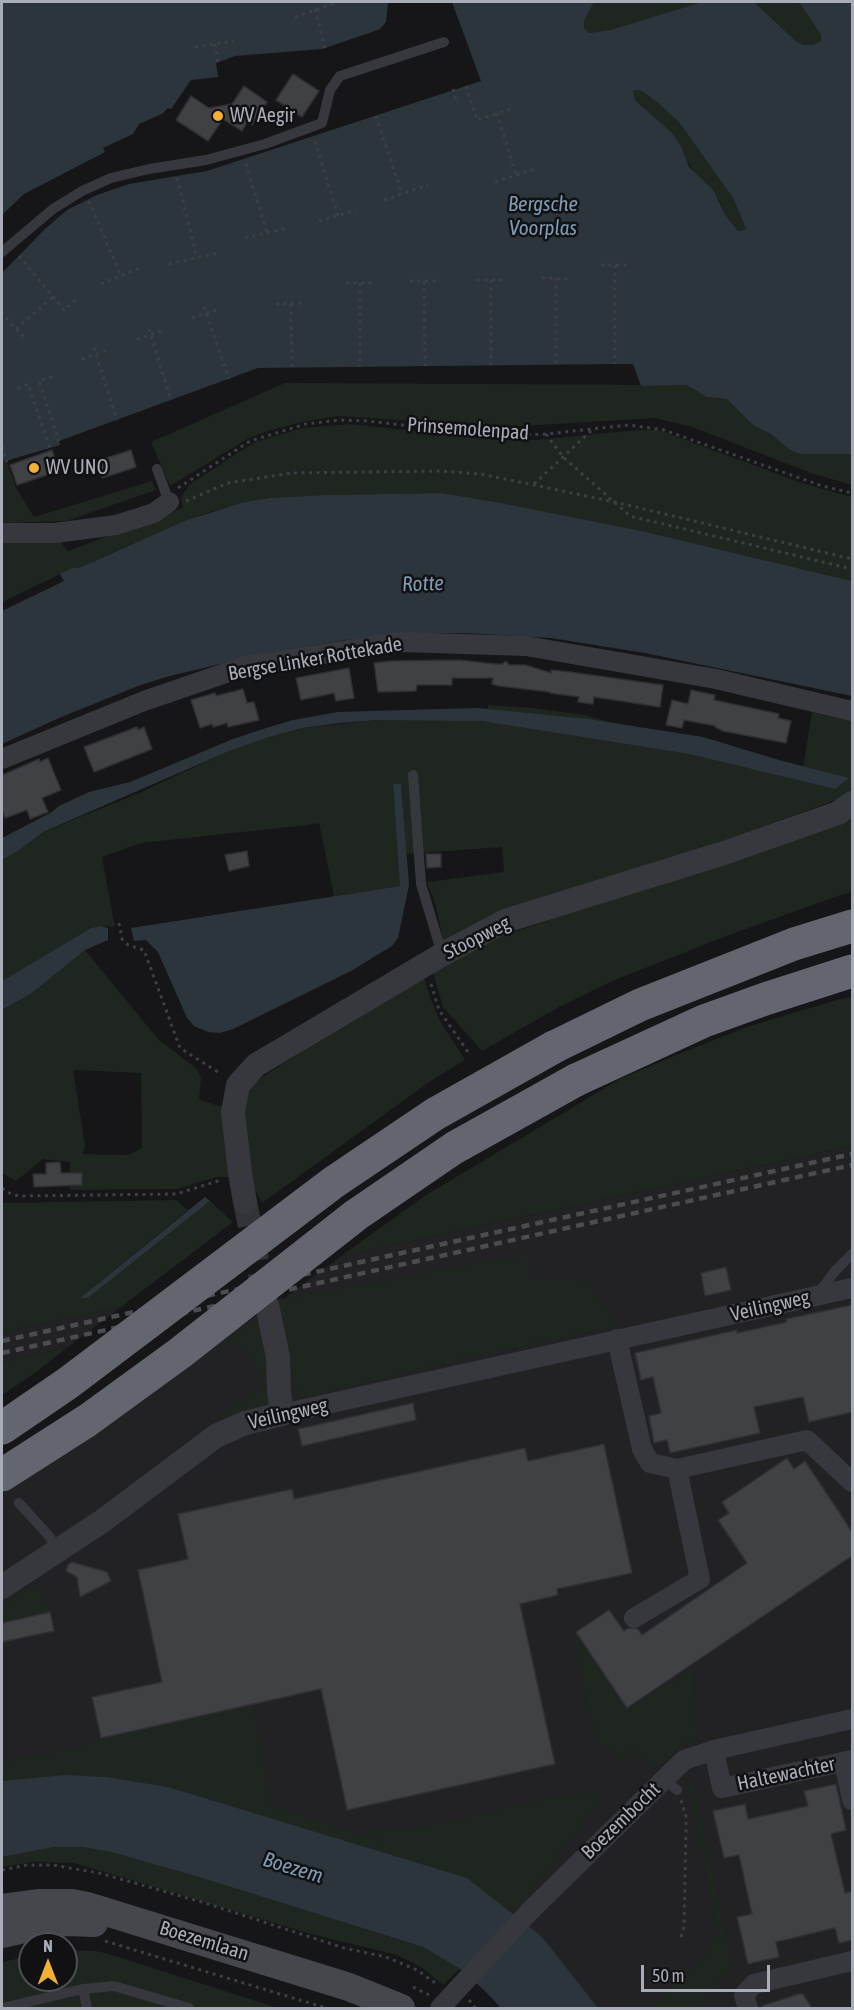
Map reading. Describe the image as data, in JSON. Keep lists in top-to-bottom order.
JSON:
{
  "streets": {
    "main road": ["Boezemlaan"],
    "street": [
      "Bergse Linker Rottekade",
      "Stoopweg",
      "Veilingweg",
      "Haltewachter",
      "Boezembocht"
    ],
    "path": ["Prinsemolenpad"]
  },
  "crossings": [
    ["Haltewachter", "Boezembocht"]
  ],
  "water": ["Bergsche Voorplas", "Rotte", "Boezem"],
  "places": ["WV Aegir", "WV UNO"],
  "scale_bar": "50 m",
  "north": "top"
}
